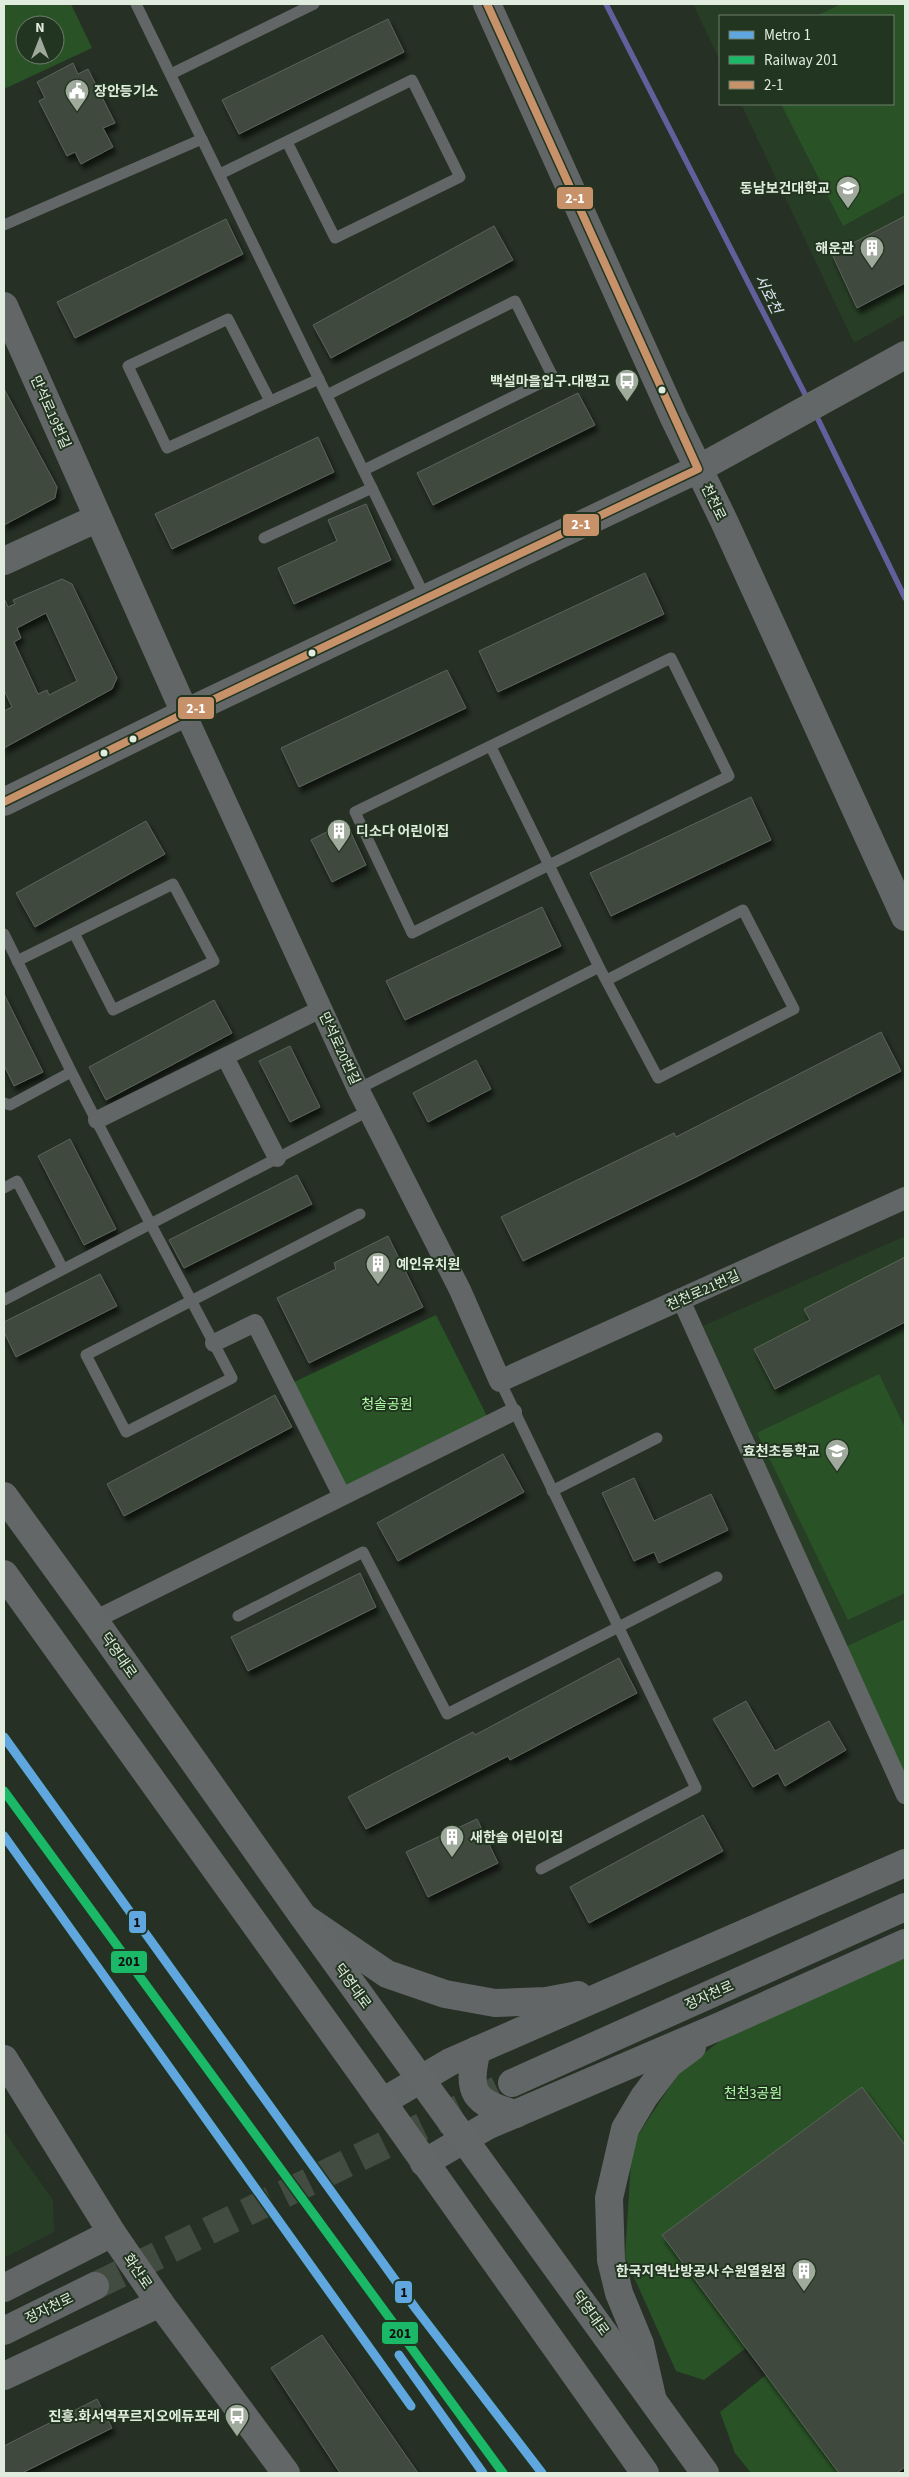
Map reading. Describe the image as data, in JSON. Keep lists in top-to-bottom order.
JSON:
{
  "streets": {
    "main road": ["덕영대로"],
    "street": [
      "만석로19번길",
      "천천로",
      "만석로20번길",
      "천천로21번길",
      "정자천로",
      "화산로"
    ]
  },
  "crossings": [
    ["만석로19번길", "만석로20번길"],
    ["만석로20번길", "천천로21번길"]
  ],
  "water": ["서호천"],
  "parks": ["청솔공원", "천천3공원"],
  "places": {
    "public building": ["장안등기소"],
    "school or university": ["동남보건대학교", "효천초등학교"],
    "building": [
      "해운관",
      "디소다 어린이집",
      "예인유치원",
      "새한솔 어린이집",
      "한국지역난방공사 수원열원점"
    ],
    "bus stop": ["백설마을입구.대평고", "진흥.화서역푸르지오에듀포레"]
  },
  "lines": ["transit line 2-1", "metro line 1", "rail line 201"],
  "legend": ["Metro 1", "Railway 201", "2-1"],
  "north": "top"
}
